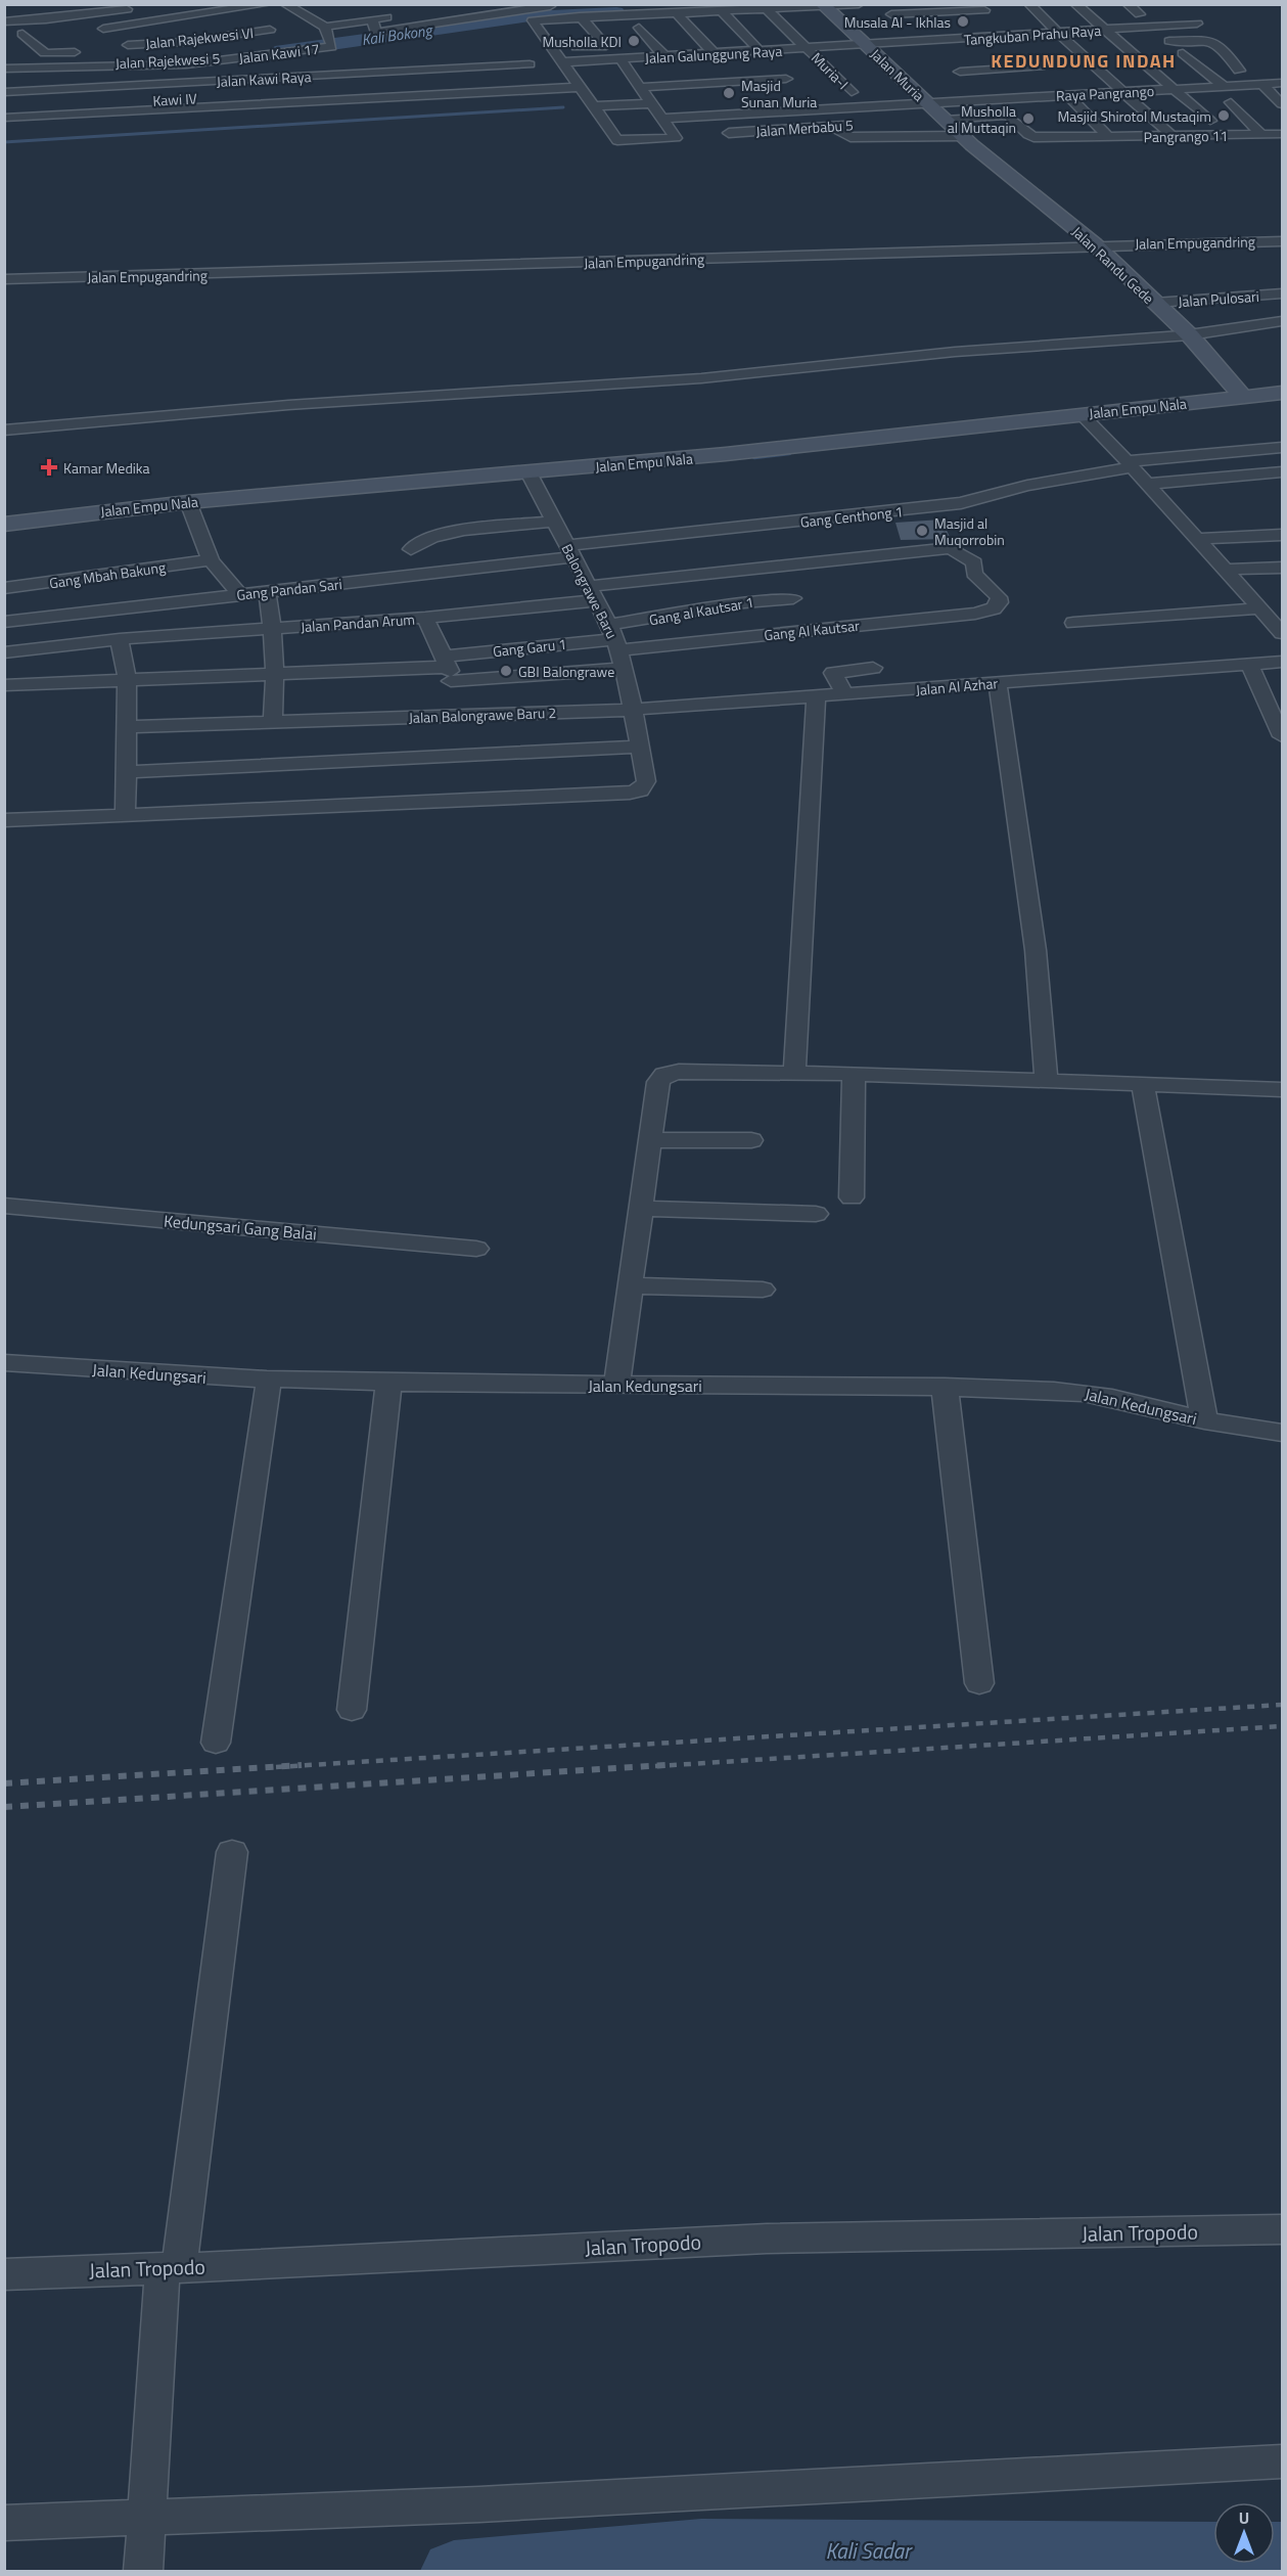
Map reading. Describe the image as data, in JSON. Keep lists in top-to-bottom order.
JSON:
{
  "streets": {
    "main road": ["Jalan Muria", "Jalan Randu Gede", "Jalan Empu Nala"],
    "street": [
      "Tangkuban Prahu Raya",
      "Jalan Rajekwesi VI",
      "Jalan Kawi 17",
      "Jalan Galunggung Raya",
      "Jalan Rajekwesi 5",
      "Muria-I",
      "Jalan Kawi Raya",
      "Raya Pangrango",
      "Jalan Merbabu 5",
      "Pangrango 11",
      "Jalan Empugandring",
      "Jalan Pulosari",
      "Gang Centhong 1",
      "Gang Mbah Bakung",
      "Gang Pandan Sari",
      "Balongrawe Baru",
      "Gang al Kautsar 1",
      "Jalan Pandan Arum",
      "Gang Al Kautsar",
      "Gang Garu 1",
      "Jalan Al Azhar",
      "Jalan Balongrawe Baru 2",
      "Kedungsari Gang Balai",
      "Jalan Kedungsari",
      "Jalan Tropodo"
    ]
  },
  "crossings": [
    ["Tangkuban Prahu Raya", "Jalan Galunggung Raya"],
    ["Tangkuban Prahu Raya", "Jalan Muria"],
    ["Jalan Kawi 17", "Jalan Rajekwesi 5"],
    ["Jalan Kawi 17", "Jalan Kawi Raya"],
    ["Jalan Galunggung Raya", "Muria-I"],
    ["Jalan Galunggung Raya", "Jalan Muria"],
    ["Jalan Rajekwesi 5", "Jalan Kawi Raya"],
    ["Jalan Muria", "Raya Pangrango"],
    ["Jalan Muria", "Jalan Randu Gede"],
    ["Raya Pangrango", "Jalan Merbabu 5"],
    ["Jalan Empugandring", "Jalan Randu Gede"],
    ["Jalan Randu Gede", "Jalan Pulosari"],
    ["Jalan Randu Gede", "Jalan Empu Nala"],
    ["Jalan Empu Nala", "Balongrawe Baru"],
    ["Gang Centhong 1", "Gang Pandan Sari"],
    ["Gang Centhong 1", "Balongrawe Baru"],
    ["Gang Pandan Sari", "Balongrawe Baru"],
    ["Balongrawe Baru", "Gang al Kautsar 1"],
    ["Balongrawe Baru", "Jalan Pandan Arum"],
    ["Balongrawe Baru", "Gang Al Kautsar"],
    ["Balongrawe Baru", "Gang Garu 1"],
    ["Balongrawe Baru", "Jalan Al Azhar"],
    ["Balongrawe Baru", "Jalan Balongrawe Baru 2"],
    ["Gang al Kautsar 1", "Gang Al Kautsar"],
    ["Gang al Kautsar 1", "Gang Garu 1"],
    ["Jalan Pandan Arum", "Gang Al Kautsar"],
    ["Gang Al Kautsar", "Gang Garu 1"],
    ["Jalan Al Azhar", "Jalan Balongrawe Baru 2"]
  ],
  "districts": ["KEDUNDUNG INDAH"],
  "water": ["Kali Bokong", "Kali Sadar"],
  "places": {
    "other": [
      "Musala Al - Ikhlas",
      "Musholla KDI",
      "Masjid Sunan Muria",
      "Masjid Shirotol Mustaqim",
      "Musholla al Muttaqin",
      "Masjid al Muqorrobin",
      "GBI Balongrawe"
    ],
    "health": ["Kamar Medika"]
  },
  "north": "top"
}
